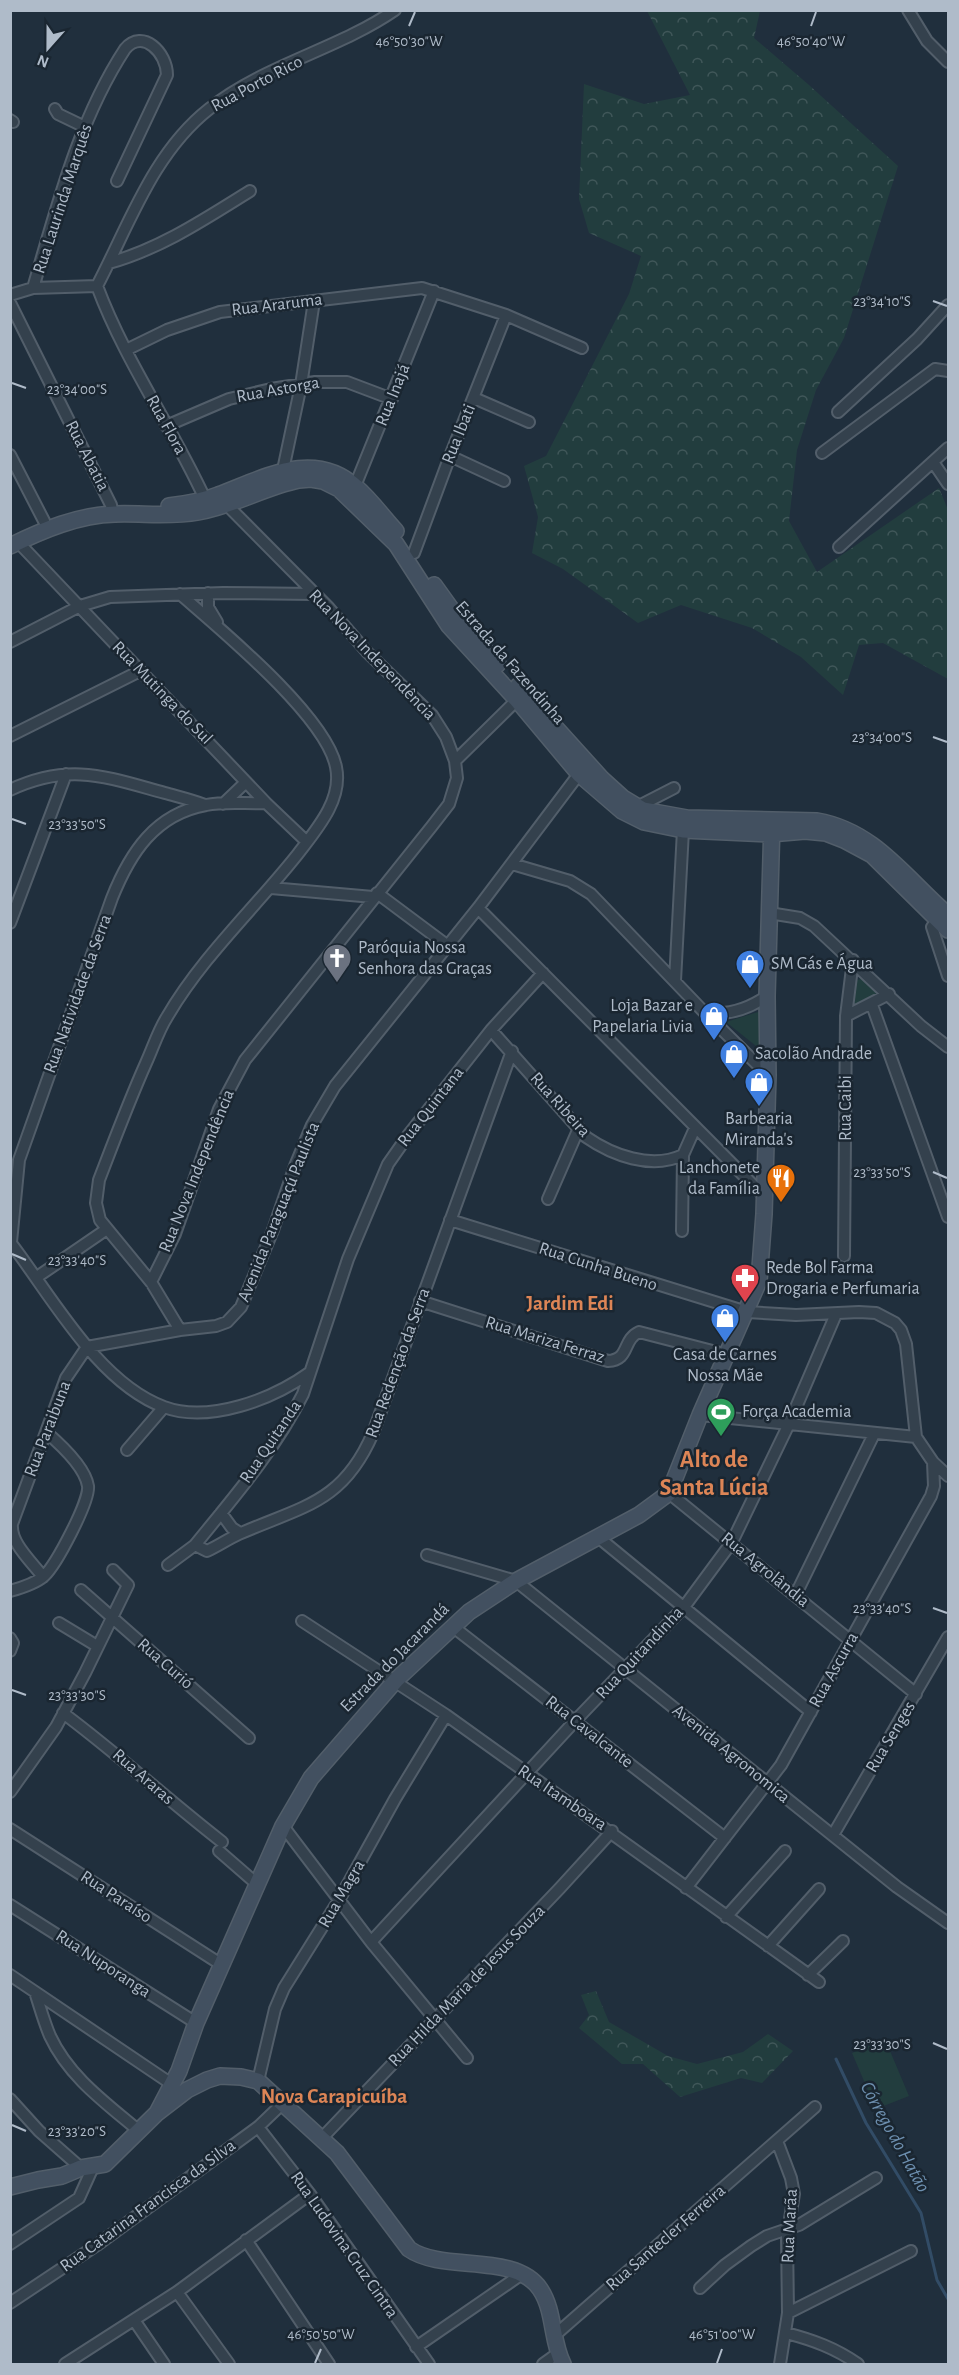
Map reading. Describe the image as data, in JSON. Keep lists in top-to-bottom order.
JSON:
{
  "streets": {
    "main road": ["Estrada da Fazendinha", "Estrada do Jacarandá"],
    "street": [
      "Rua Porto Rico",
      "Rua Laurinda Marquês",
      "Rua Araruma",
      "Rua Astorga",
      "Rua Inajá",
      "Rua Flora",
      "Rua Ibati",
      "Rua Abatia",
      "Rua Nova Independência",
      "Rua Mutinga do Sul",
      "Rua Natividade da Serra",
      "Rua Ribeira",
      "Rua Quintana",
      "Rua Caibi",
      "Avenida Paraguaçú Paulista",
      "Rua Cunha Bueno",
      "Rua Mariza Ferraz",
      "Rua Redenção da Serra",
      "Rua Paraibuna",
      "Rua Quitanda",
      "Rua Agrolândia",
      "Rua Quitandinha",
      "Rua Curió",
      "Rua Ascurra",
      "Rua Cavalcante",
      "Rua Senges",
      "Avenida Agronomica",
      "Rua Araras",
      "Rua Itamboara",
      "Rua Magra",
      "Rua Paraíso",
      "Rua Nuporanga",
      "Rua Hilda Maria de Jesus Souza",
      "Rua Catarina Francisca da Silva",
      "Rua Marãa",
      "Rua Santecler Ferreira",
      "Rua Ludovina Cruz Cintra"
    ]
  },
  "crossings": [
    ["Rua Porto Rico", "Rua Flora"],
    ["Rua Araruma", "Rua Inajá"],
    ["Rua Araruma", "Rua Flora"],
    ["Rua Araruma", "Rua Ibati"],
    ["Rua Astorga", "Rua Inajá"],
    ["Rua Astorga", "Rua Flora"],
    ["Rua Inajá", "Estrada da Fazendinha"],
    ["Rua Flora", "Rua Nova Independência"],
    ["Rua Flora", "Estrada da Fazendinha"],
    ["Rua Ibati", "Estrada da Fazendinha"],
    ["Rua Abatia", "Estrada da Fazendinha"],
    ["Rua Nova Independência", "Estrada da Fazendinha"],
    ["Estrada da Fazendinha", "Rua Mutinga do Sul"],
    ["Estrada da Fazendinha", "Avenida Paraguaçú Paulista"],
    ["Rua Mutinga do Sul", "Rua Natividade da Serra"],
    ["Rua Ribeira", "Rua Quintana"],
    ["Rua Ribeira", "Rua Redenção da Serra"],
    ["Rua Quintana", "Rua Quitanda"],
    ["Avenida Paraguaçú Paulista", "Rua Paraibuna"],
    ["Rua Cunha Bueno", "Rua Redenção da Serra"],
    ["Rua Cunha Bueno", "Rua Quitandinha"],
    ["Rua Mariza Ferraz", "Rua Redenção da Serra"],
    ["Rua Redenção da Serra", "Rua Quitanda"],
    ["Rua Agrolândia", "Rua Quitandinha"],
    ["Rua Agrolândia", "Estrada do Jacarandá"],
    ["Rua Agrolândia", "Rua Ascurra"],
    ["Rua Agrolândia", "Rua Senges"],
    ["Rua Quitandinha", "Rua Cavalcante"],
    ["Rua Quitandinha", "Avenida Agronomica"],
    ["Rua Quitandinha", "Rua Itamboara"],
    ["Estrada do Jacarandá", "Rua Cavalcante"],
    ["Estrada do Jacarandá", "Avenida Agronomica"],
    ["Estrada do Jacarandá", "Rua Araras"],
    ["Estrada do Jacarandá", "Rua Itamboara"],
    ["Estrada do Jacarandá", "Rua Magra"],
    ["Estrada do Jacarandá", "Rua Paraíso"],
    ["Estrada do Jacarandá", "Rua Nuporanga"],
    ["Rua Ascurra", "Rua Cavalcante"],
    ["Rua Ascurra", "Avenida Agronomica"],
    ["Rua Ascurra", "Rua Itamboara"],
    ["Rua Senges", "Avenida Agronomica"],
    ["Rua Itamboara", "Rua Magra"],
    ["Rua Itamboara", "Rua Hilda Maria de Jesus Souza"],
    ["Rua Catarina Francisca da Silva", "Rua Ludovina Cruz Cintra"],
    ["Rua Marãa", "Rua Santecler Ferreira"]
  ],
  "districts": ["Jardim Edi", "Alto de Santa Lúcia", "Nova Carapicuíba"],
  "water": ["Córrego do Hatão"],
  "places": {
    "church": ["Paróquia Nossa Senhora das Graças"],
    "shop": [
      "SM Gás e Água",
      "Loja Bazar e Papelaria Livia",
      "Sacolão Andrade",
      "Barbearia Miranda's",
      "Casa de Carnes Nossa Mãe"
    ],
    "restaurant": ["Lanchonete da Família"],
    "pharmacy": ["Rede Bol Farma Drogaria e Perfumaria"],
    "sports": ["Força Academia"]
  },
  "north": "bottom",
  "coordinates": [
    "46°50'30\"W",
    "46°50'40\"W",
    "23°34'10\"S",
    "23°34'00\"S",
    "23°33'50\"S",
    "23°33'40\"S",
    "23°33'30\"S",
    "23°33'20\"S",
    "46°50'50\"W",
    "46°51'00\"W"
  ]
}
